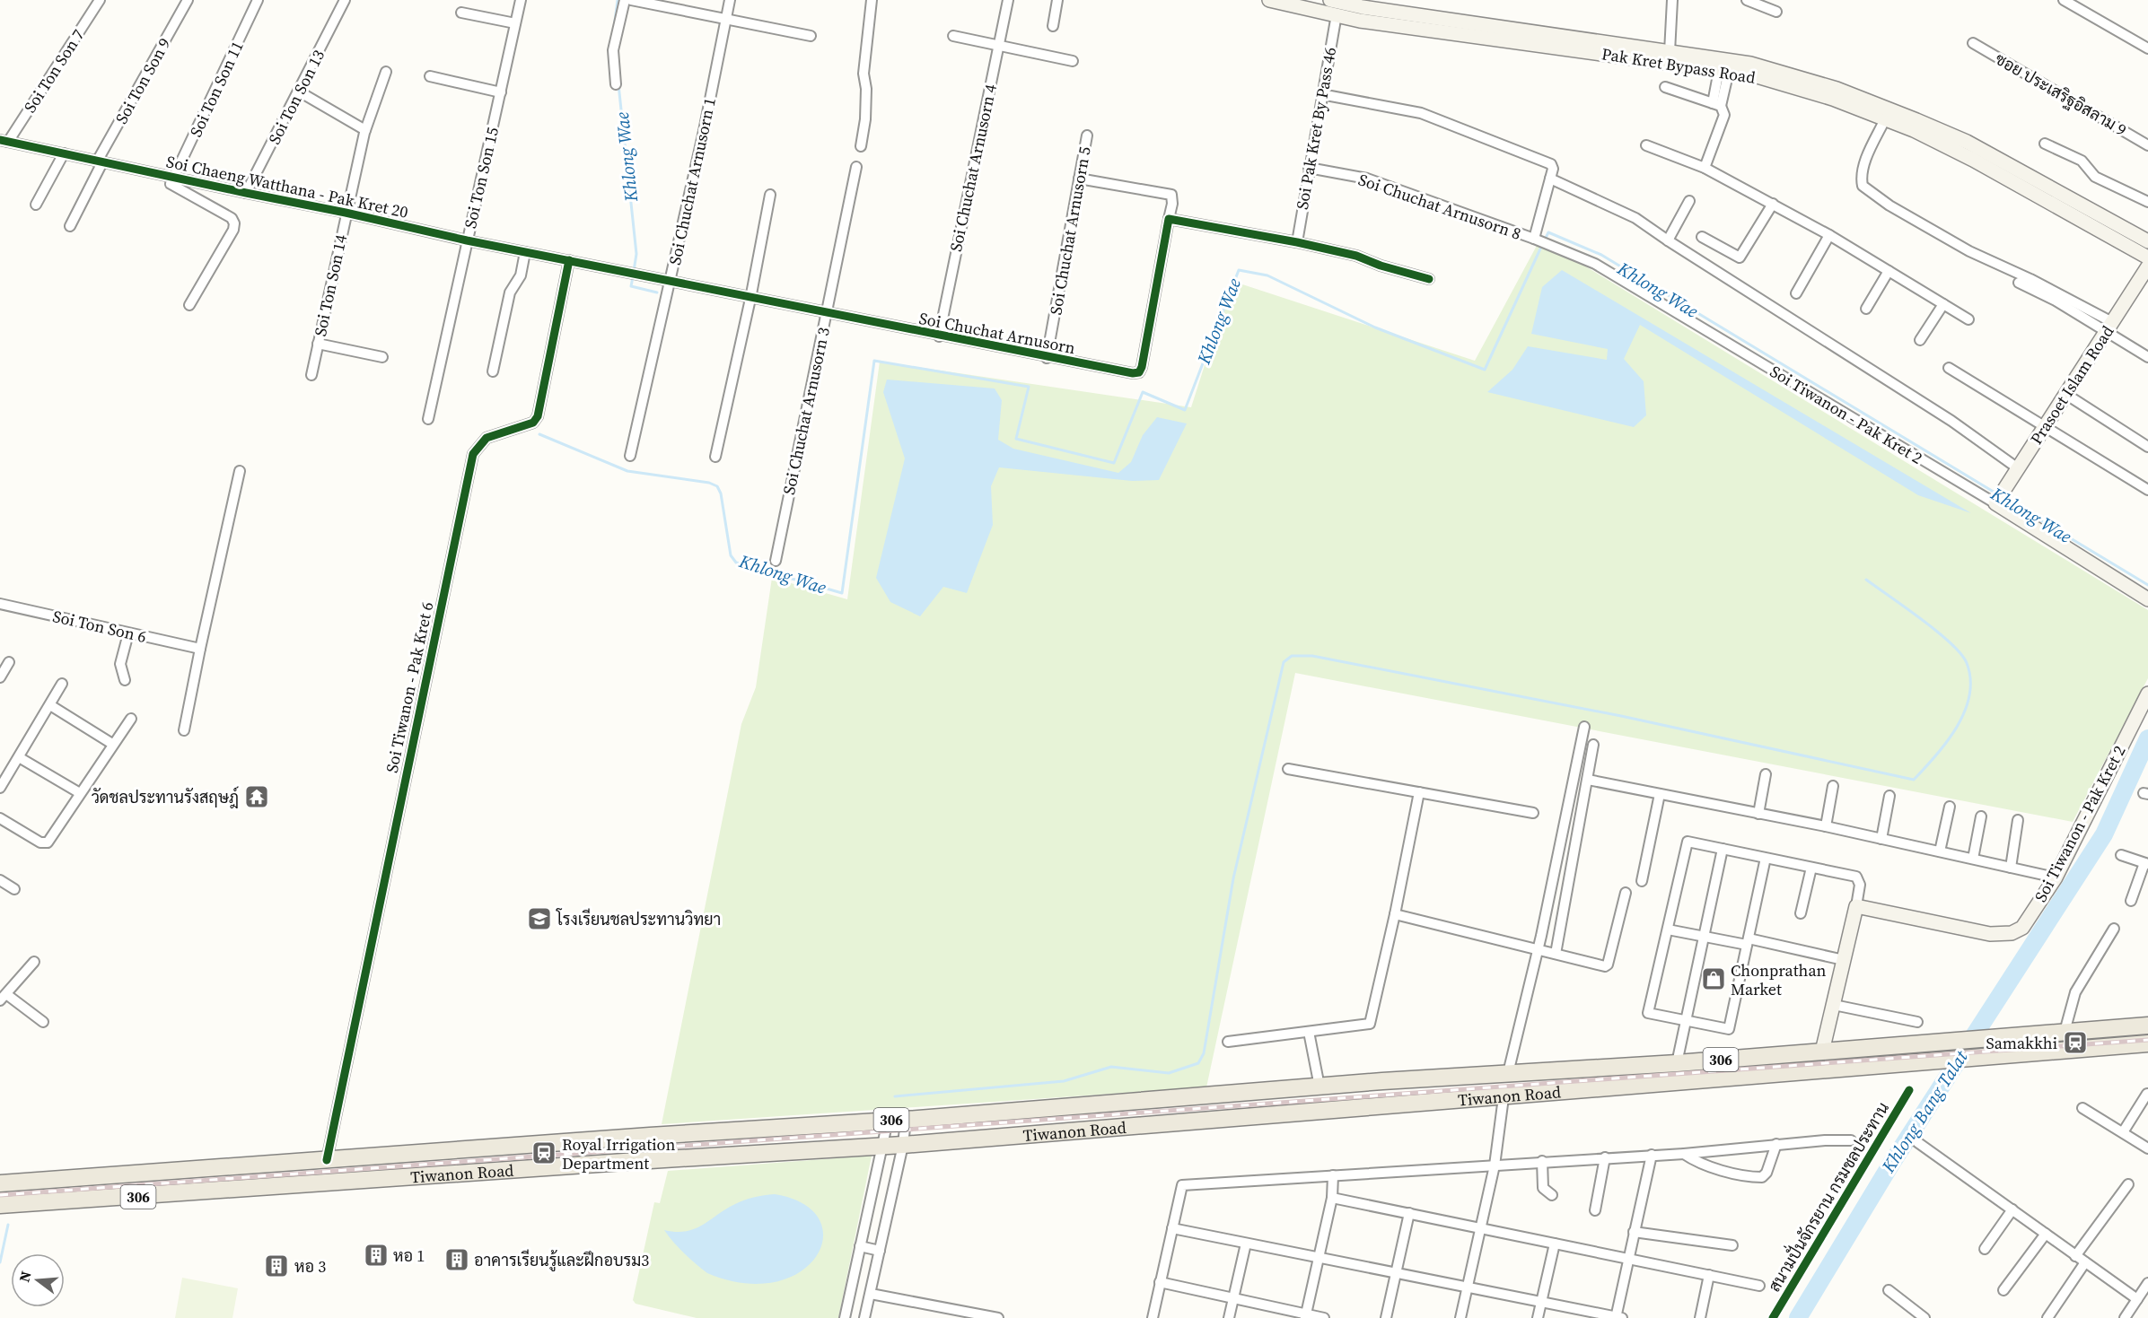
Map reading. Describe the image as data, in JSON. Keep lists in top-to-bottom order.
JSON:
{
  "streets": {
    "main road": [
      "Pak Kret Bypass Road",
      "Prasoet Islam Road",
      "Soi Tiwanon - Pak Kret 2",
      "306",
      "Tiwanon Road"
    ],
    "street": [
      "Soi Ton Son 7",
      "Soi Ton Son 9",
      "Soi Ton Son 11",
      "ซอย ประเสริฐอิสลาม 9",
      "Soi Ton Son 13",
      "Soi Pak Kret By Pass 46",
      "Soi Chuchat Arnusorn 4",
      "Soi Ton Son 15",
      "Soi Chuchat Arnusorn 1",
      "Soi Chaeng Watthana - Pak Kret 20",
      "Soi Chuchat Arnusorn 8",
      "Soi Chuchat Arnusorn 5",
      "Soi Ton Son 14",
      "Soi Chuchat Arnusorn",
      "Soi Chuchat Arnusorn 3",
      "Soi Ton Son 6",
      "Soi Tiwanon - Pak Kret 6"
    ],
    "cycle path": ["สนามปั่นจักรยาน กรมชลประทาน"]
  },
  "crossings": [
    ["Pak Kret Bypass Road", "Soi Pak Kret By Pass 46"],
    ["Soi Ton Son 7", "Soi Chaeng Watthana - Pak Kret 20"],
    ["Soi Ton Son 9", "Soi Chaeng Watthana - Pak Kret 20"],
    ["Soi Ton Son 11", "Soi Chaeng Watthana - Pak Kret 20"],
    ["Soi Ton Son 13", "Soi Chaeng Watthana - Pak Kret 20"],
    ["Soi Pak Kret By Pass 46", "Soi Chuchat Arnusorn 8"],
    ["Soi Chuchat Arnusorn 4", "Soi Chuchat Arnusorn"],
    ["Soi Ton Son 15", "Soi Chaeng Watthana - Pak Kret 20"],
    ["Soi Chuchat Arnusorn 1", "Soi Chuchat Arnusorn"],
    ["Soi Chaeng Watthana - Pak Kret 20", "Soi Ton Son 14"],
    ["Soi Chaeng Watthana - Pak Kret 20", "Soi Chuchat Arnusorn"],
    ["Soi Chaeng Watthana - Pak Kret 20", "Soi Tiwanon - Pak Kret 6"],
    ["Soi Chuchat Arnusorn 8", "Soi Tiwanon - Pak Kret 2"],
    ["Soi Chuchat Arnusorn 5", "Soi Chuchat Arnusorn"],
    ["Soi Chuchat Arnusorn", "Soi Chuchat Arnusorn 3"],
    ["Soi Chuchat Arnusorn", "Soi Tiwanon - Pak Kret 6"],
    ["Prasoet Islam Road", "Soi Tiwanon - Pak Kret 2"],
    ["Soi Tiwanon - Pak Kret 6", "Tiwanon Road"]
  ],
  "water": ["Khlong Wae", "Khlong Bang Talat"],
  "places": {
    "temple": ["วัดชลประทานรังสฤษฎ์"],
    "school or university": ["โรงเรียนชลประทานวิทยา"],
    "shop": ["Chonprathan Market"],
    "station": ["Samakkhi", "Royal Irrigation Department"],
    "building": ["หอ 1", "อาคารเรียนรู้และฝึกอบรม3", "หอ 3"]
  },
  "north": "left"
}
